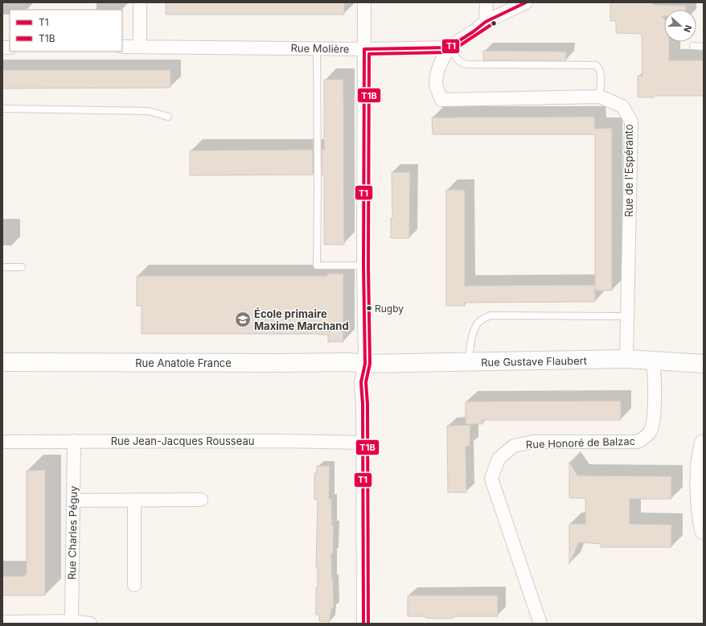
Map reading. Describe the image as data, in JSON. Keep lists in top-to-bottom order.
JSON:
{
  "streets": {
    "street": [
      "Rue Molière",
      "Rue de l'Espéranto",
      "Rue Gustave Flaubert",
      "Rue Anatole France",
      "Rue Jean-Jacques Rousseau",
      "Rue Honoré de Balzac",
      "Rue Charles Péguy"
    ]
  },
  "crossings": [
    ["Rue Molière", "Rue de l'Espéranto"],
    ["Rue de l'Espéranto", "Rue Gustave Flaubert"],
    ["Rue Gustave Flaubert", "Rue Anatole France"],
    ["Rue Gustave Flaubert", "Rue Honoré de Balzac"],
    ["Rue Jean-Jacques Rousseau", "Rue Charles Péguy"]
  ],
  "places": {
    "other": ["Rugby"],
    "school or university": ["École primaire Maxime Marchand"]
  },
  "lines": ["transit line T1", "transit line T1B"],
  "legend": ["T1", "T1B"],
  "north": "right"
}
